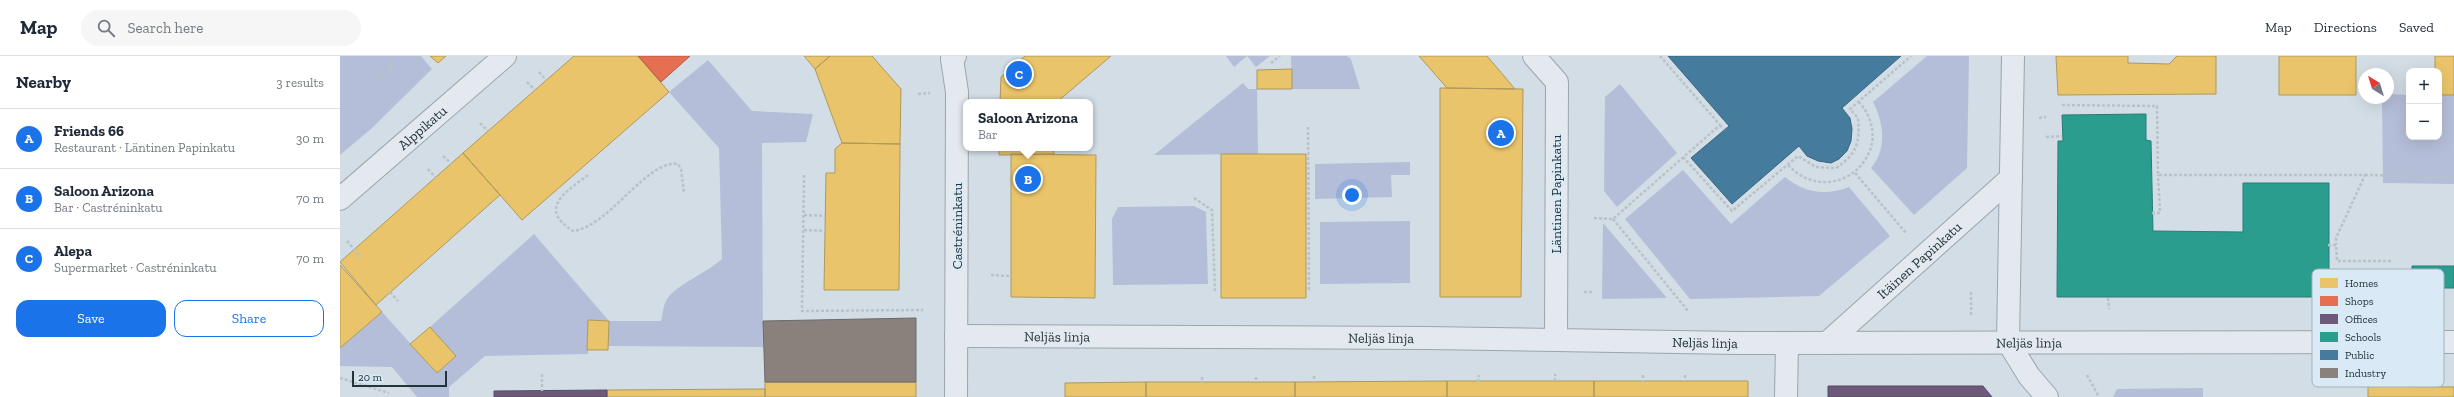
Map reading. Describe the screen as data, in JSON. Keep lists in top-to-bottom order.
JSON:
{
  "streets": {
    "street": [
      "Alppikatu",
      "Läntinen Papinkatu",
      "Castréninkatu",
      "Itäinen Papinkatu",
      "Neljäs linja"
    ]
  },
  "crossings": [
    ["Läntinen Papinkatu", "Neljäs linja"],
    ["Castréninkatu", "Neljäs linja"],
    ["Itäinen Papinkatu", "Neljäs linja"]
  ],
  "legend": [
    "Homes",
    "Shops",
    "Offices",
    "Schools",
    "Public",
    "Industry"
  ],
  "scale_bar": "20 m",
  "north": "top left",
  "page": {
    "header": "Map",
    "search": "Search here",
    "nav": ["Map", "Directions", "Saved"],
    "heading": ["Nearby", "3 results"],
    "pins": ["C", "A", "B"],
    "map_buttons": ["+", "−"],
    "popup": ["Saloon Arizona", "Bar"],
    "list": [
      {
        "mark": "A",
        "name": "Friends 66",
        "note": "Restaurant · Läntinen Papinkatu",
        "value": "30 m"
      },
      {
        "mark": "B",
        "name": "Saloon Arizona",
        "note": "Bar · Castréninkatu",
        "value": "70 m"
      },
      {
        "mark": "C",
        "name": "Alepa",
        "note": "Supermarket · Castréninkatu",
        "value": "70 m"
      }
    ],
    "buttons": ["Save", "Share"],
    "scale": "20 m"
  }
}
